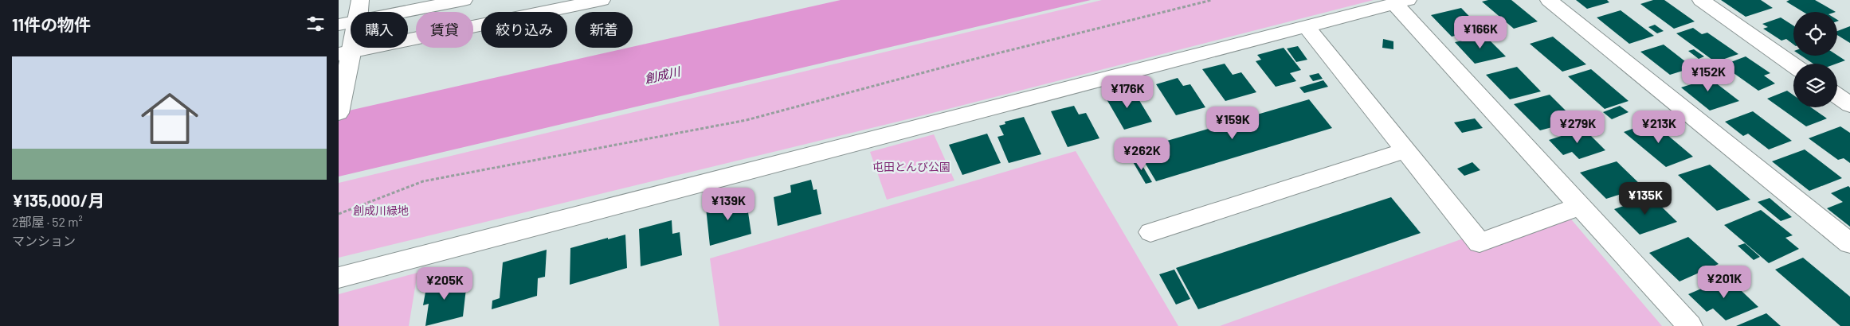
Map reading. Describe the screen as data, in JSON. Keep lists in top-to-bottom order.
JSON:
{
  "water": ["創成川"],
  "parks": ["屯田とんび公園", "創成川緑地"],
  "page": {
    "heading": "11件の物件",
    "chip": [
      "購入",
      "賃貸",
      "絞り込み",
      "新着"
    ],
    "price": [
      "¥166K",
      "¥152K",
      "¥176K",
      "¥159K",
      "¥279K",
      "¥213K",
      "¥262K",
      "¥135K",
      "¥139K",
      "¥201K",
      "¥205K"
    ],
    "list": [
      {
        "name": "¥135,000/月",
        "note": "2部屋 · 52 m² · マンション"
      }
    ]
  }
}
